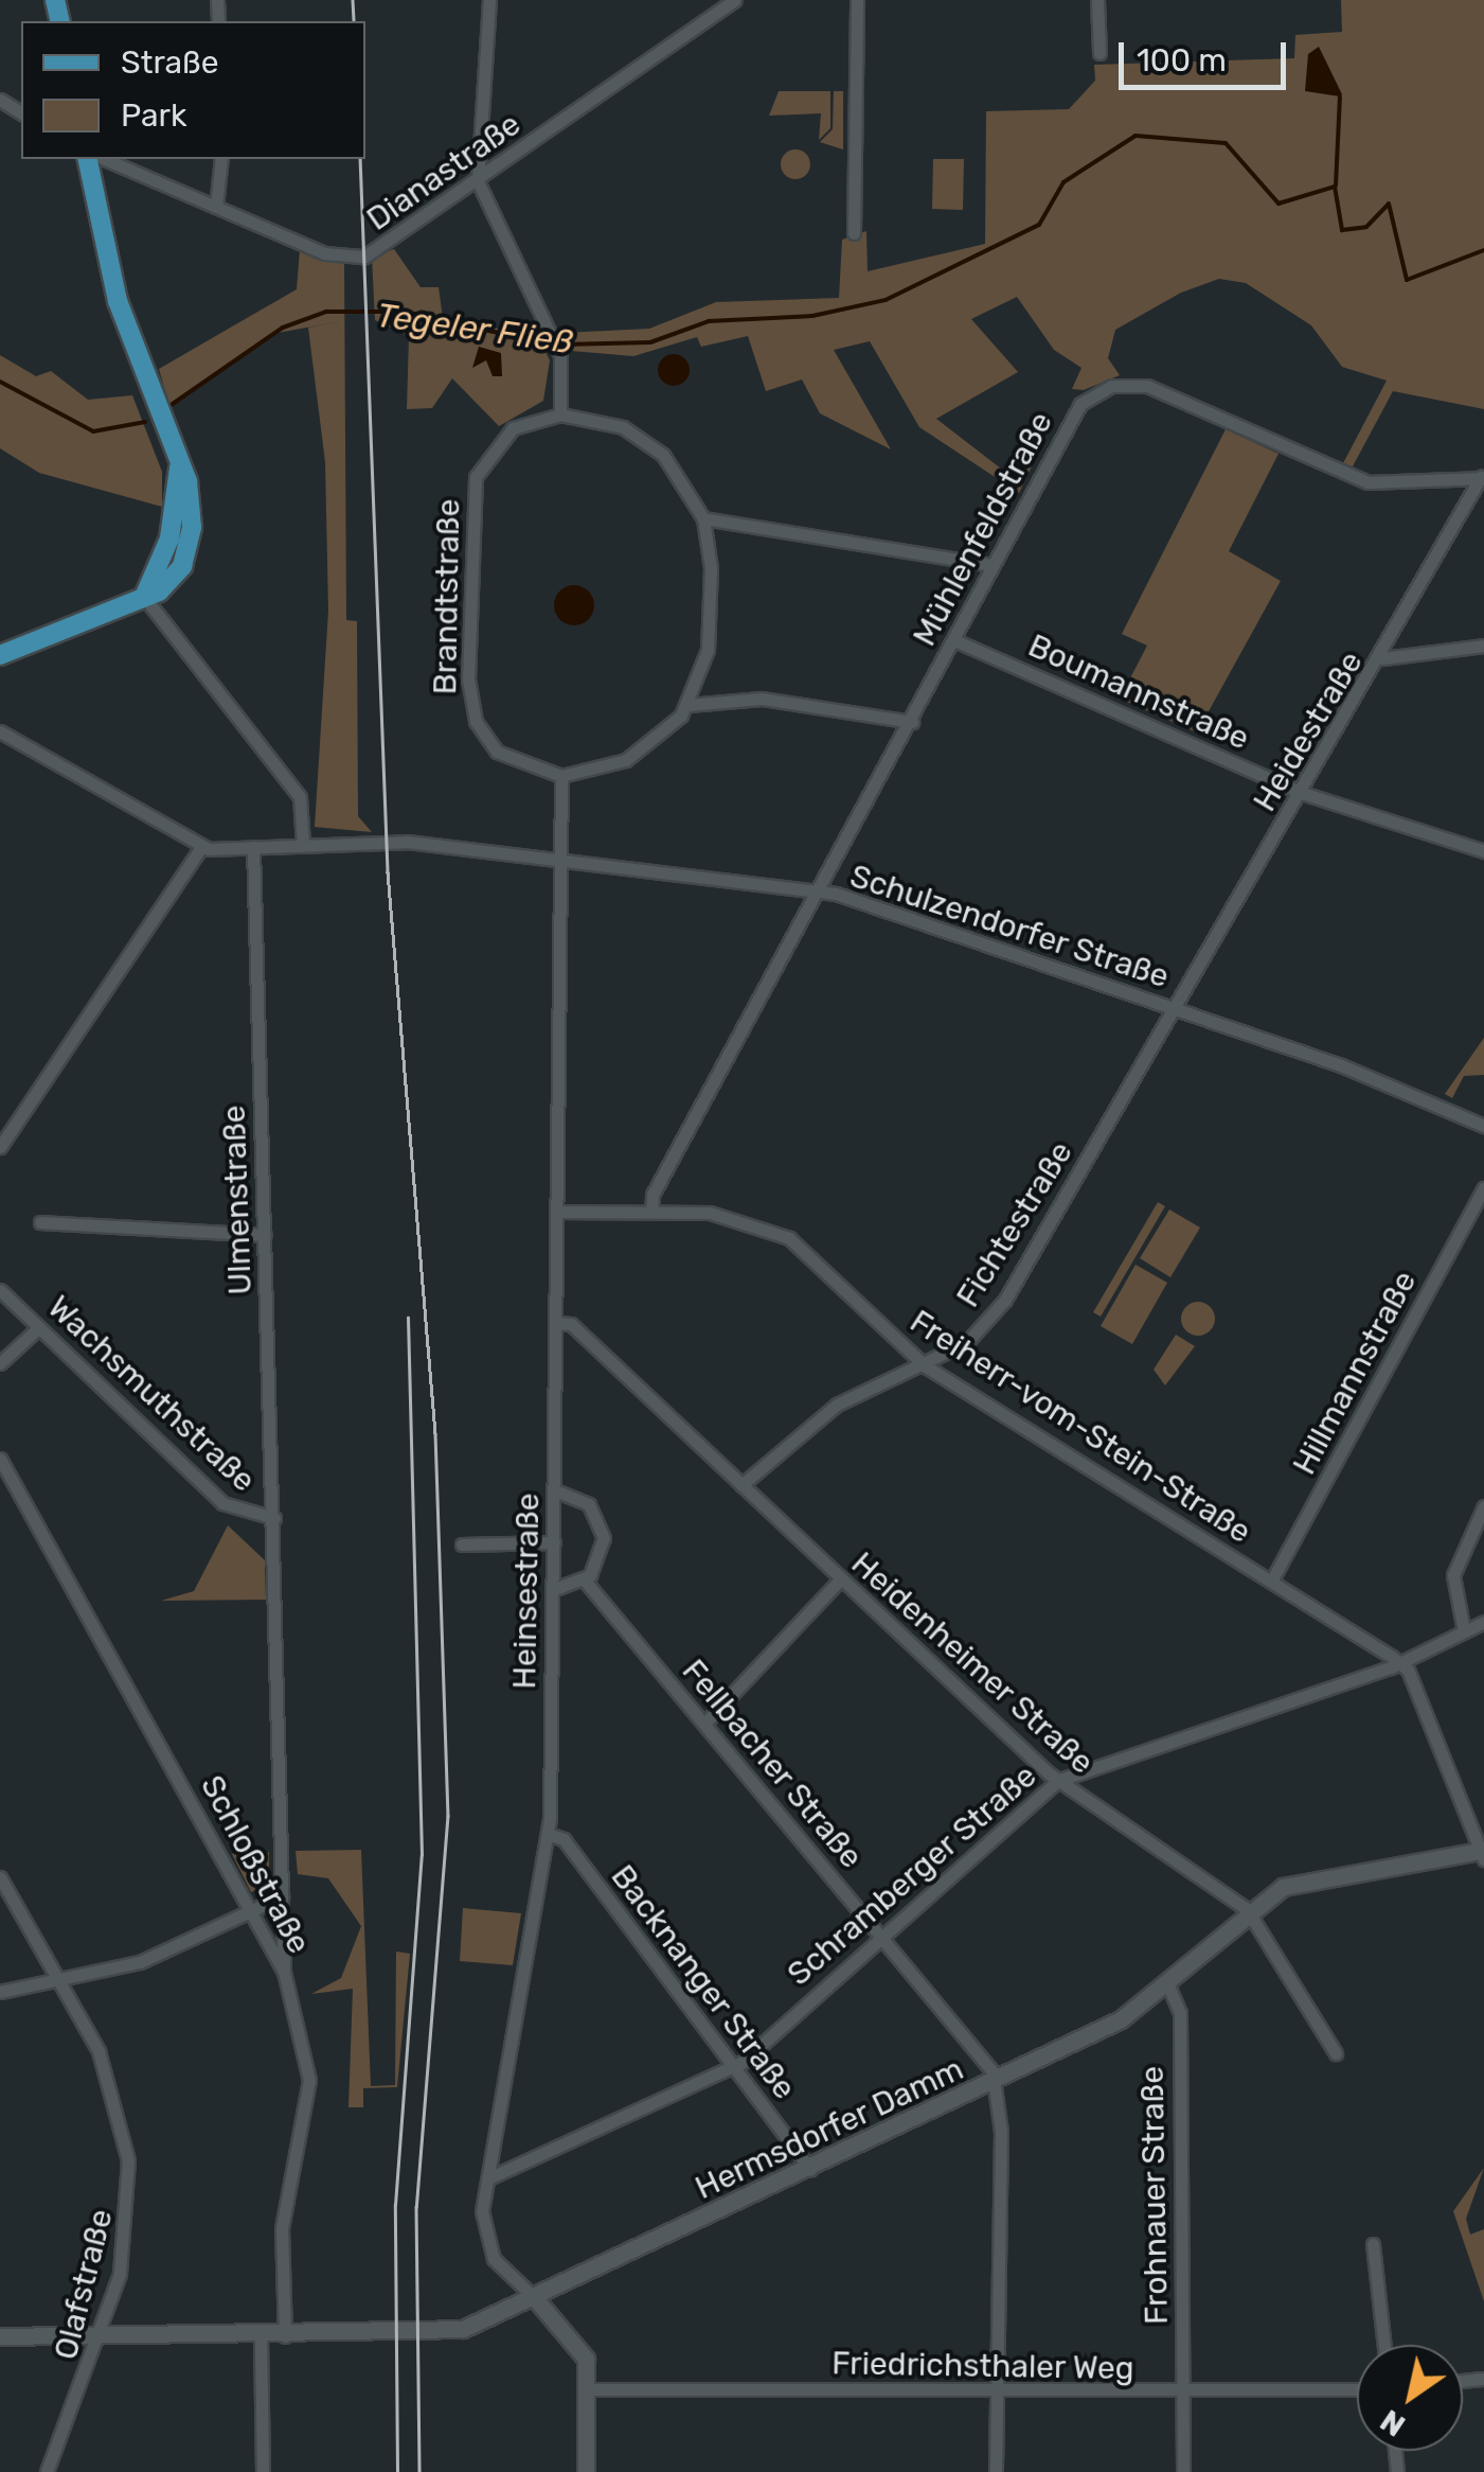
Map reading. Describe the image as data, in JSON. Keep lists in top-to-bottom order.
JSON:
{
  "streets": {
    "main road": ["Hermsdorfer Damm"],
    "street": [
      "Dianastraße",
      "Mühlenfeldstraße",
      "Brandtstraße",
      "Boumannstraße",
      "Heidestraße",
      "Schulzendorfer Straße",
      "Ulmenstraße",
      "Fichtestraße",
      "Hillmannstraße",
      "Wachsmuthstraße",
      "Freiherr-vom-Stein-Straße",
      "Heinsestraße",
      "Heidenheimer Straße",
      "Fellbacher Straße",
      "Schloßstraße",
      "Schramberger Straße",
      "Backnanger Straße",
      "Frohnauer Straße",
      "Olafstraße",
      "Friedrichsthaler Weg"
    ]
  },
  "crossings": [
    ["Mühlenfeldstraße", "Boumannstraße"],
    ["Mühlenfeldstraße", "Heidestraße"],
    ["Mühlenfeldstraße", "Schulzendorfer Straße"],
    ["Mühlenfeldstraße", "Freiherr-vom-Stein-Straße"],
    ["Boumannstraße", "Heidestraße"],
    ["Heidestraße", "Schulzendorfer Straße"],
    ["Heidestraße", "Fichtestraße"],
    ["Schulzendorfer Straße", "Ulmenstraße"],
    ["Schulzendorfer Straße", "Fichtestraße"],
    ["Schulzendorfer Straße", "Heinsestraße"],
    ["Ulmenstraße", "Wachsmuthstraße"],
    ["Ulmenstraße", "Schloßstraße"],
    ["Fichtestraße", "Freiherr-vom-Stein-Straße"],
    ["Fichtestraße", "Heidenheimer Straße"],
    ["Hillmannstraße", "Freiherr-vom-Stein-Straße"],
    ["Freiherr-vom-Stein-Straße", "Heinsestraße"],
    ["Freiherr-vom-Stein-Straße", "Schramberger Straße"],
    ["Heinsestraße", "Heidenheimer Straße"],
    ["Heinsestraße", "Schramberger Straße"],
    ["Heinsestraße", "Backnanger Straße"],
    ["Heinsestraße", "Hermsdorfer Damm"],
    ["Heidenheimer Straße", "Schramberger Straße"],
    ["Heidenheimer Straße", "Hermsdorfer Damm"],
    ["Fellbacher Straße", "Schramberger Straße"],
    ["Fellbacher Straße", "Hermsdorfer Damm"],
    ["Schloßstraße", "Hermsdorfer Damm"],
    ["Schramberger Straße", "Backnanger Straße"],
    ["Backnanger Straße", "Hermsdorfer Damm"],
    ["Hermsdorfer Damm", "Frohnauer Straße"],
    ["Hermsdorfer Damm", "Olafstraße"],
    ["Frohnauer Straße", "Friedrichsthaler Weg"]
  ],
  "water": ["Tegeler Fließ"],
  "legend": ["Straße", "Park"],
  "scale_bar": "100 m",
  "north": "bottom left"
}
